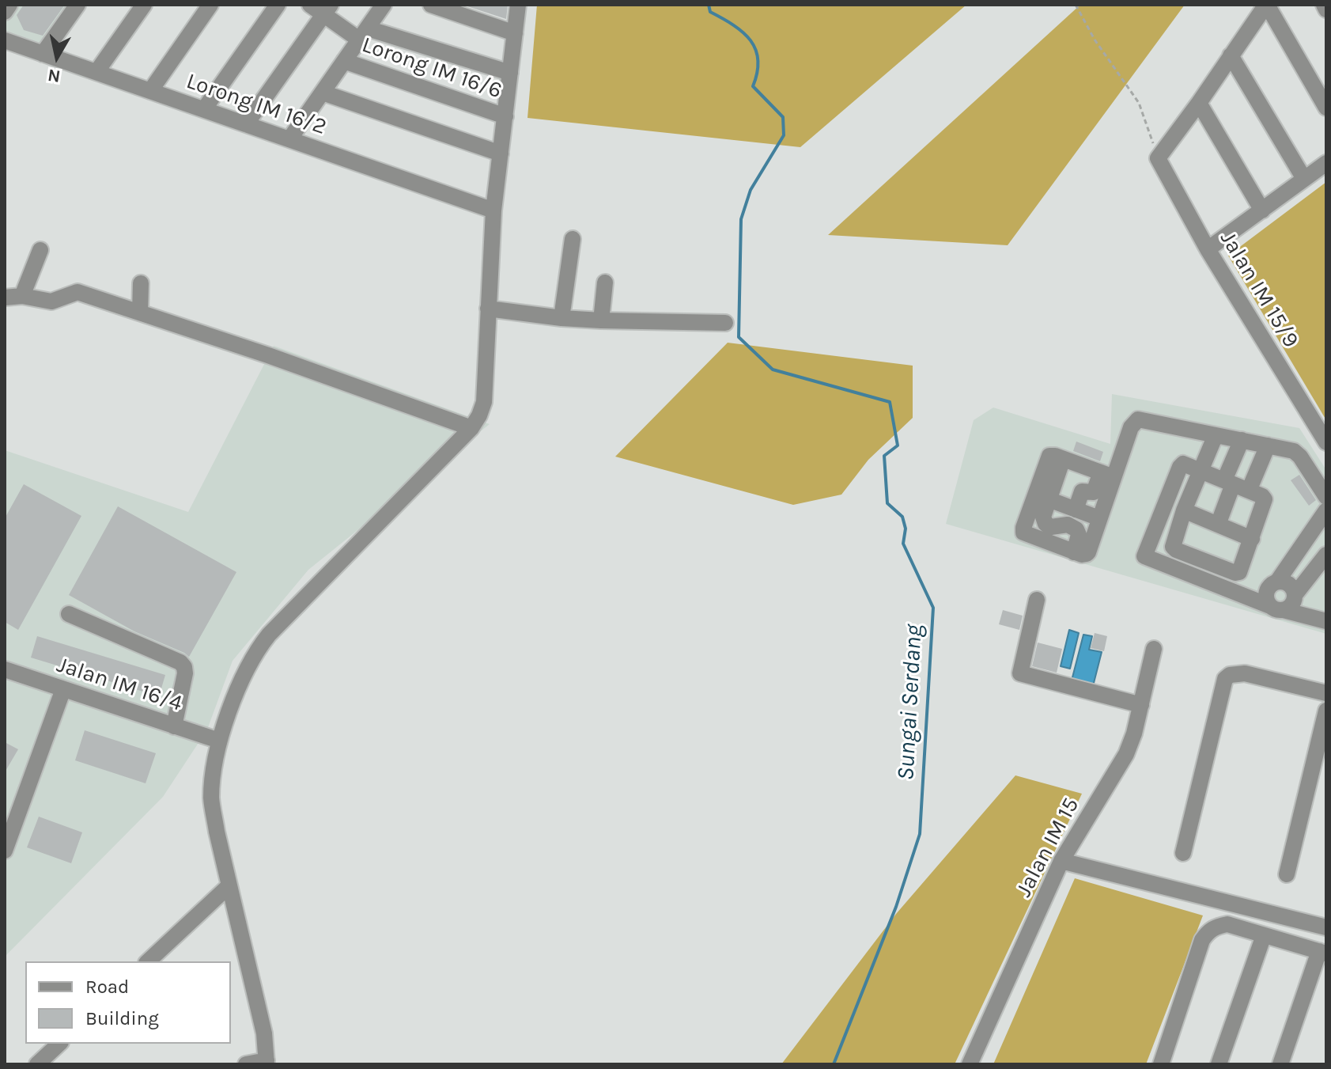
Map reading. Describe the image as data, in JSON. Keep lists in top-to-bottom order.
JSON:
{
  "streets": {
    "street": [
      "Lorong IM 16/6",
      "Lorong IM 16/2",
      "Jalan IM 15/9",
      "Jalan IM 16/4",
      "Jalan IM 15"
    ]
  },
  "water": ["Sungai Serdang"],
  "legend": ["Road", "Building"],
  "north": "bottom"
}
